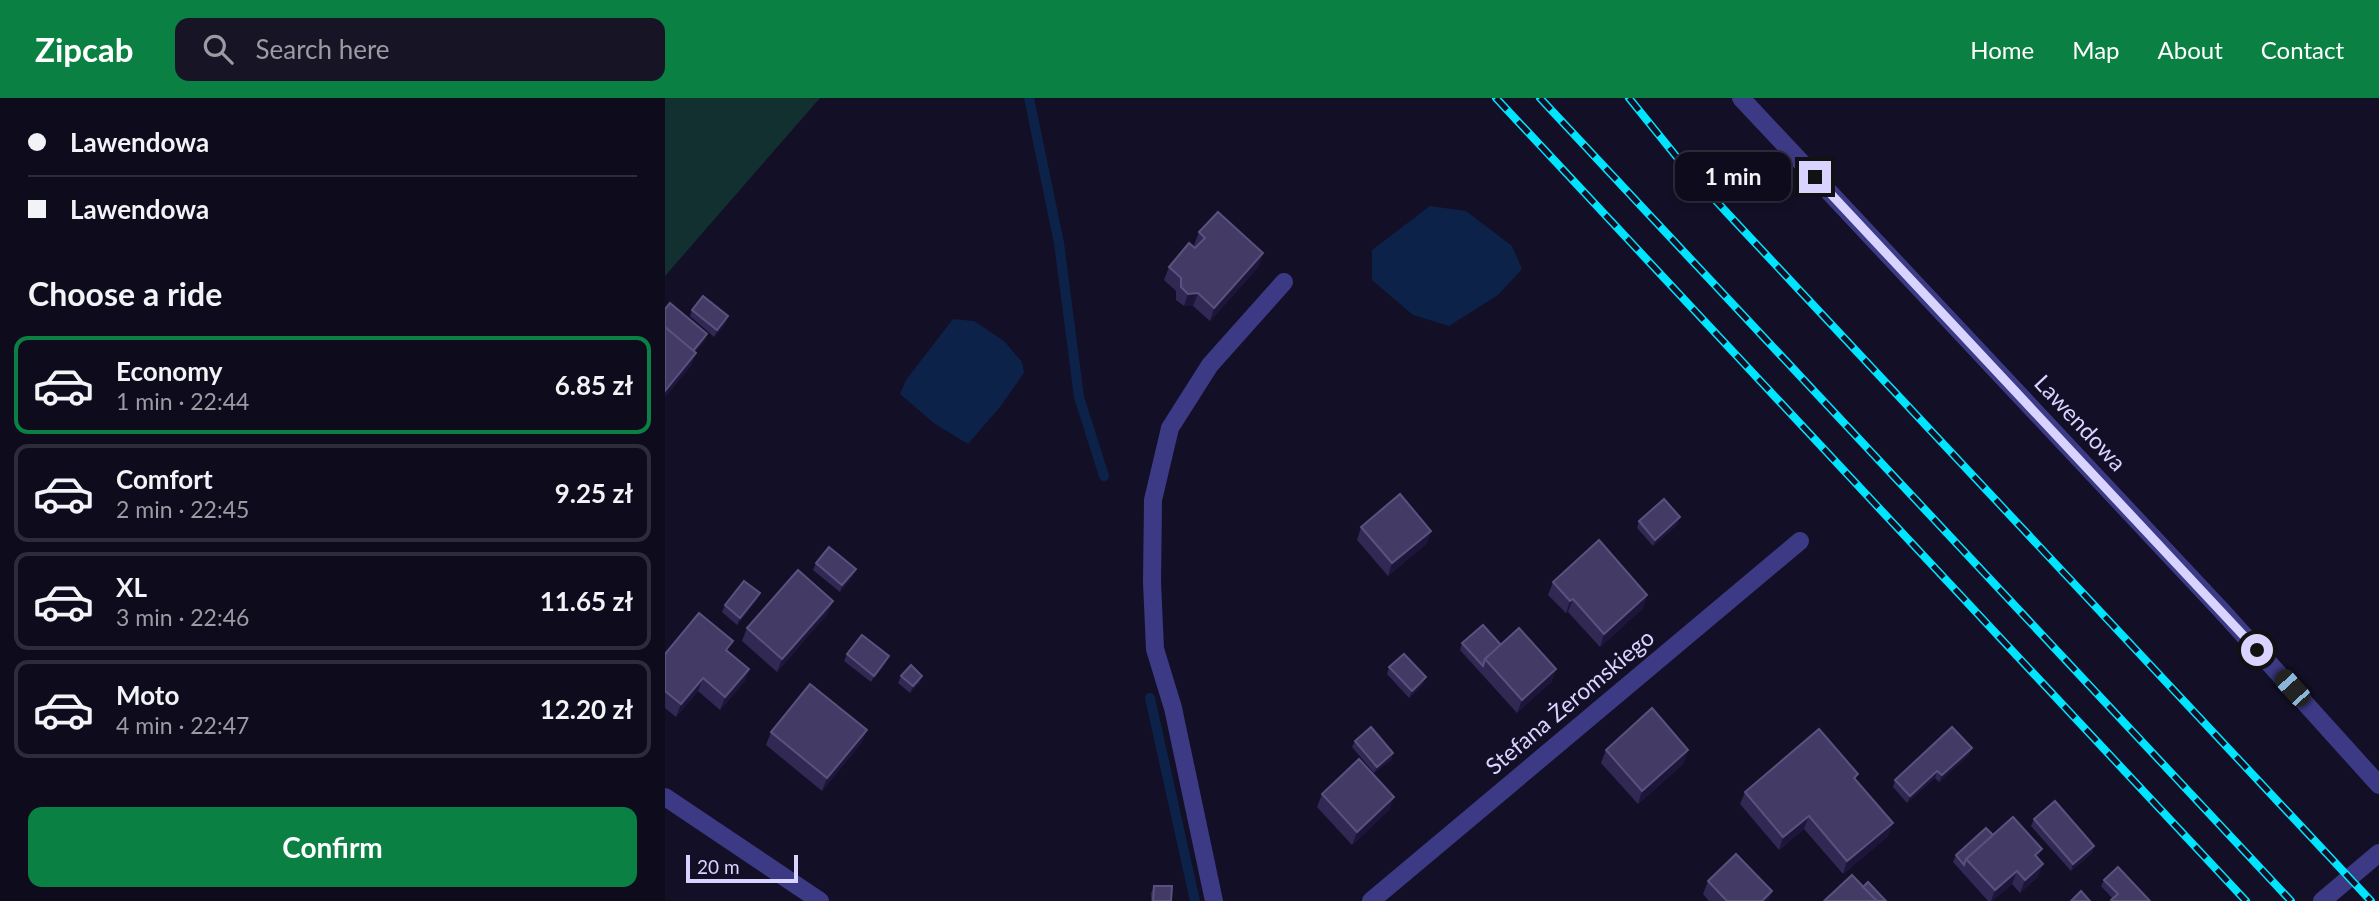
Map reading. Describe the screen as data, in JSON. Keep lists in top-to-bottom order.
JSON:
{
  "streets": {
    "street": ["Lawendowa", "Stefana Żeromskiego"]
  },
  "scale_bar": "20 m",
  "page": {
    "header": "Zipcab",
    "search": "Search here",
    "nav": [
      "Home",
      "Map",
      "About",
      "Contact"
    ],
    "banner": ["Lawendowa", "Lawendowa"],
    "bubble": "1 min",
    "heading": "Choose a ride",
    "list": [
      {
        "name": "Economy",
        "note": "1 min · 22:44",
        "value": "6.85 zł"
      },
      {
        "name": "Comfort",
        "note": "2 min · 22:45",
        "value": "9.25 zł"
      },
      {
        "name": "XL",
        "note": "3 min · 22:46",
        "value": "11.65 zł"
      },
      {
        "name": "Moto",
        "note": "4 min · 22:47",
        "value": "12.20 zł"
      }
    ],
    "buttons": "Confirm",
    "scale": "20 m"
  }
}
